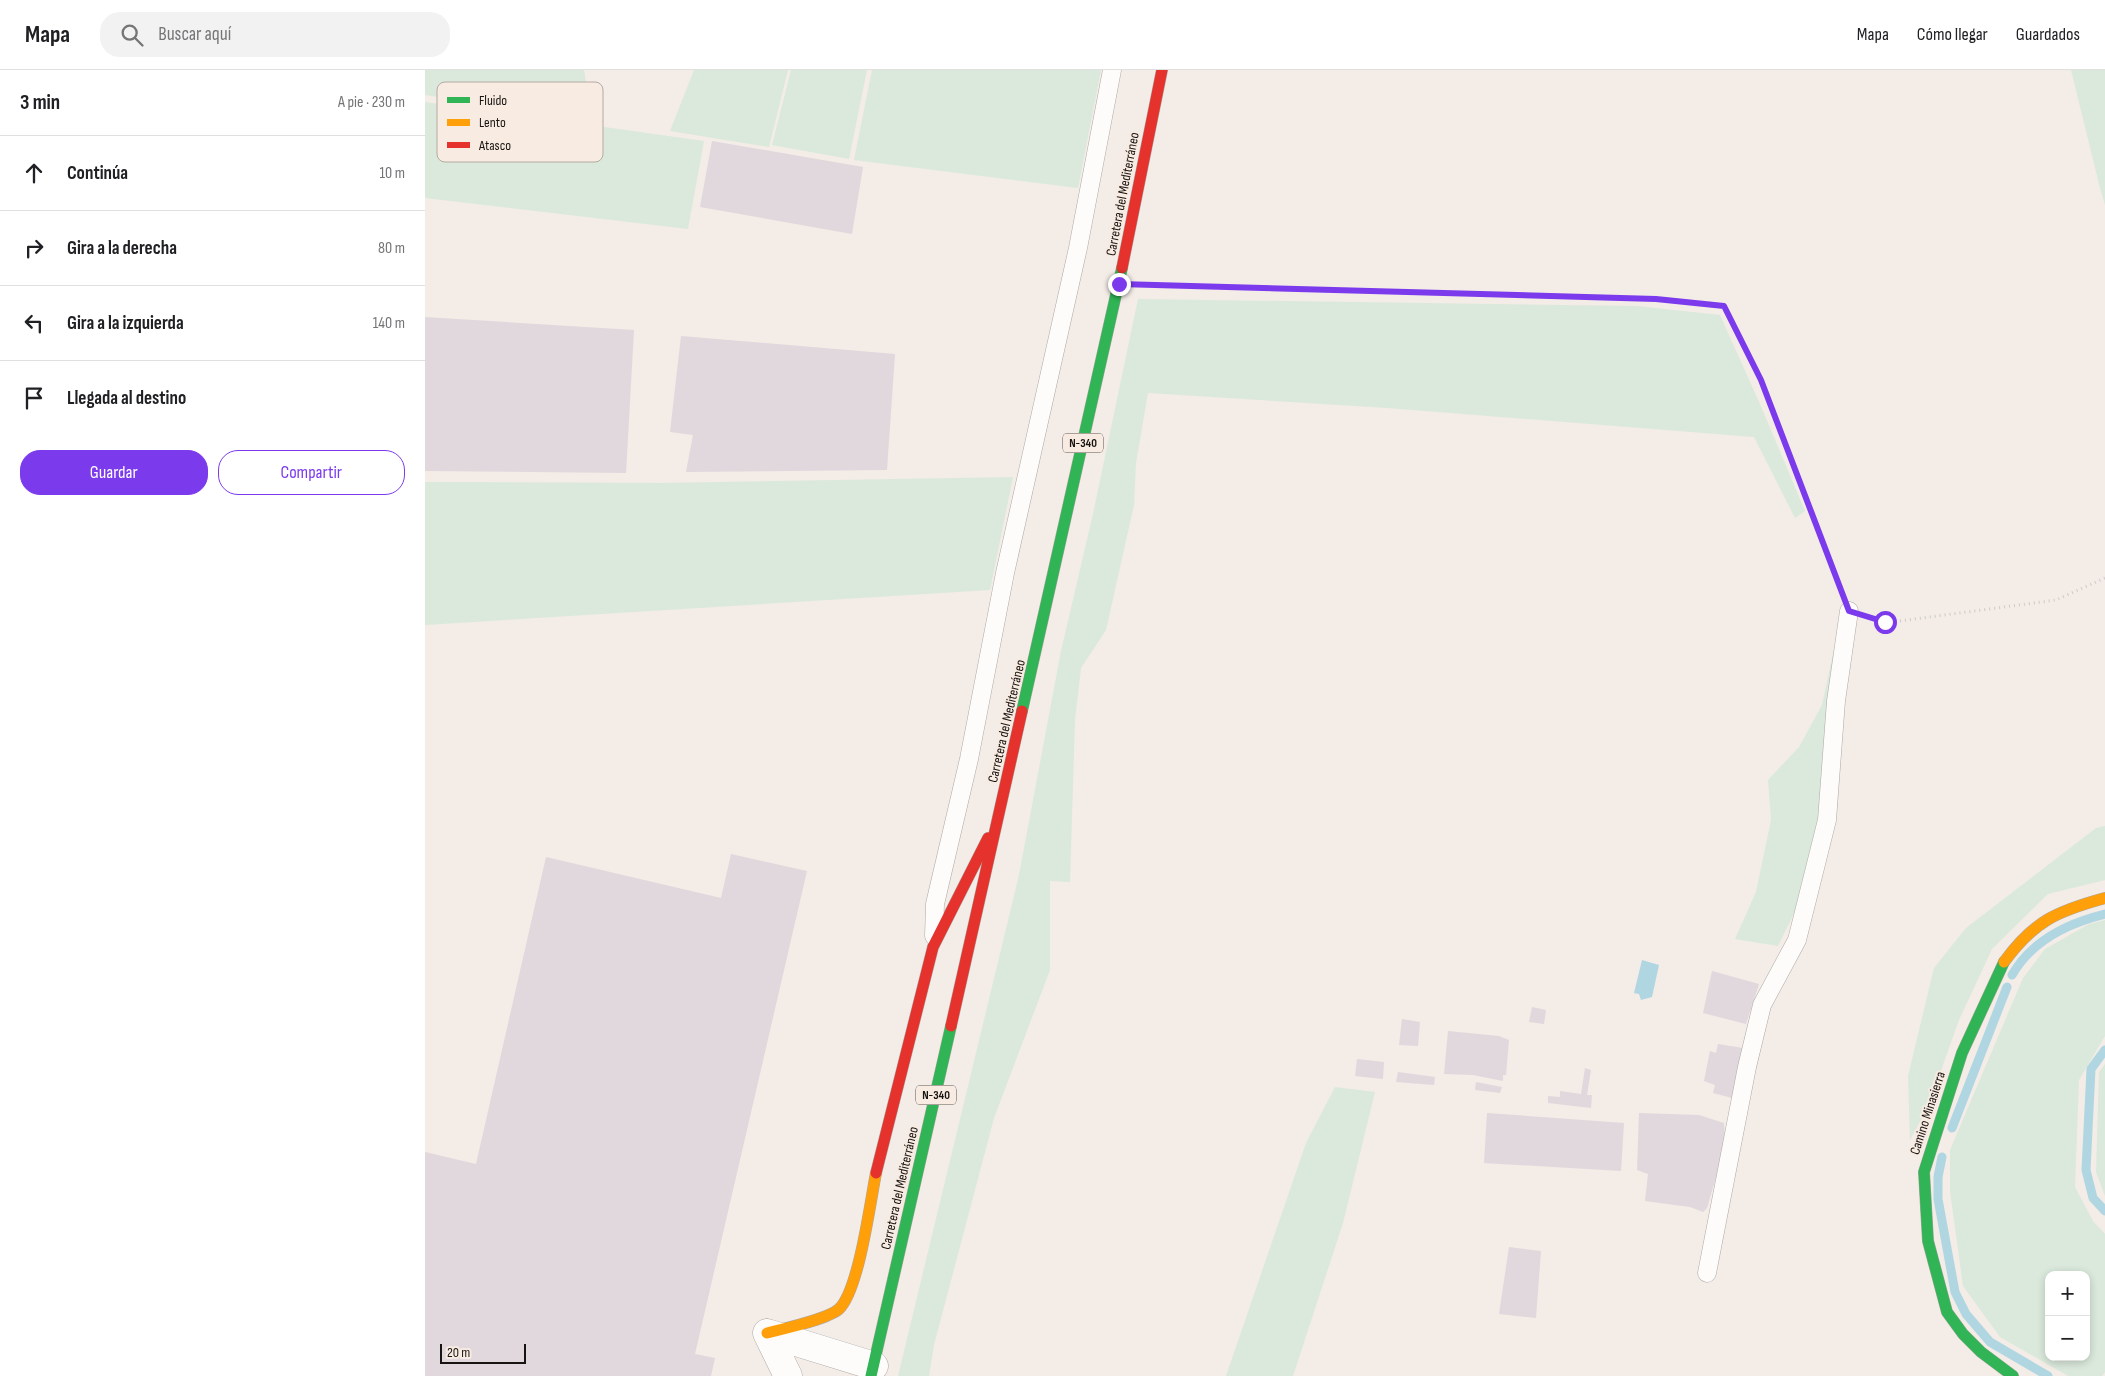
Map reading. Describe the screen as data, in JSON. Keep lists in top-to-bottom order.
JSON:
{
  "streets": {
    "main road": ["Carretera del Mediterráneo", "N-340", "Camino Minasierra"]
  },
  "legend": ["Fluido", "Lento", "Atasco"],
  "scale_bar": "20 m",
  "page": {
    "header": "Mapa",
    "search": "Buscar aquí",
    "nav": ["Mapa", "Cómo llegar", "Guardados"],
    "heading": ["3 min", "A pie · 230 m"],
    "list": [
      ["Continúa", "10 m"],
      ["Gira a la derecha", "80 m"],
      ["Gira a la izquierda", "140 m"],
      "Llegada al destino"
    ],
    "buttons": ["Guardar", "Compartir"],
    "map_buttons": ["+", "−"],
    "scale": "20 m"
  }
}
